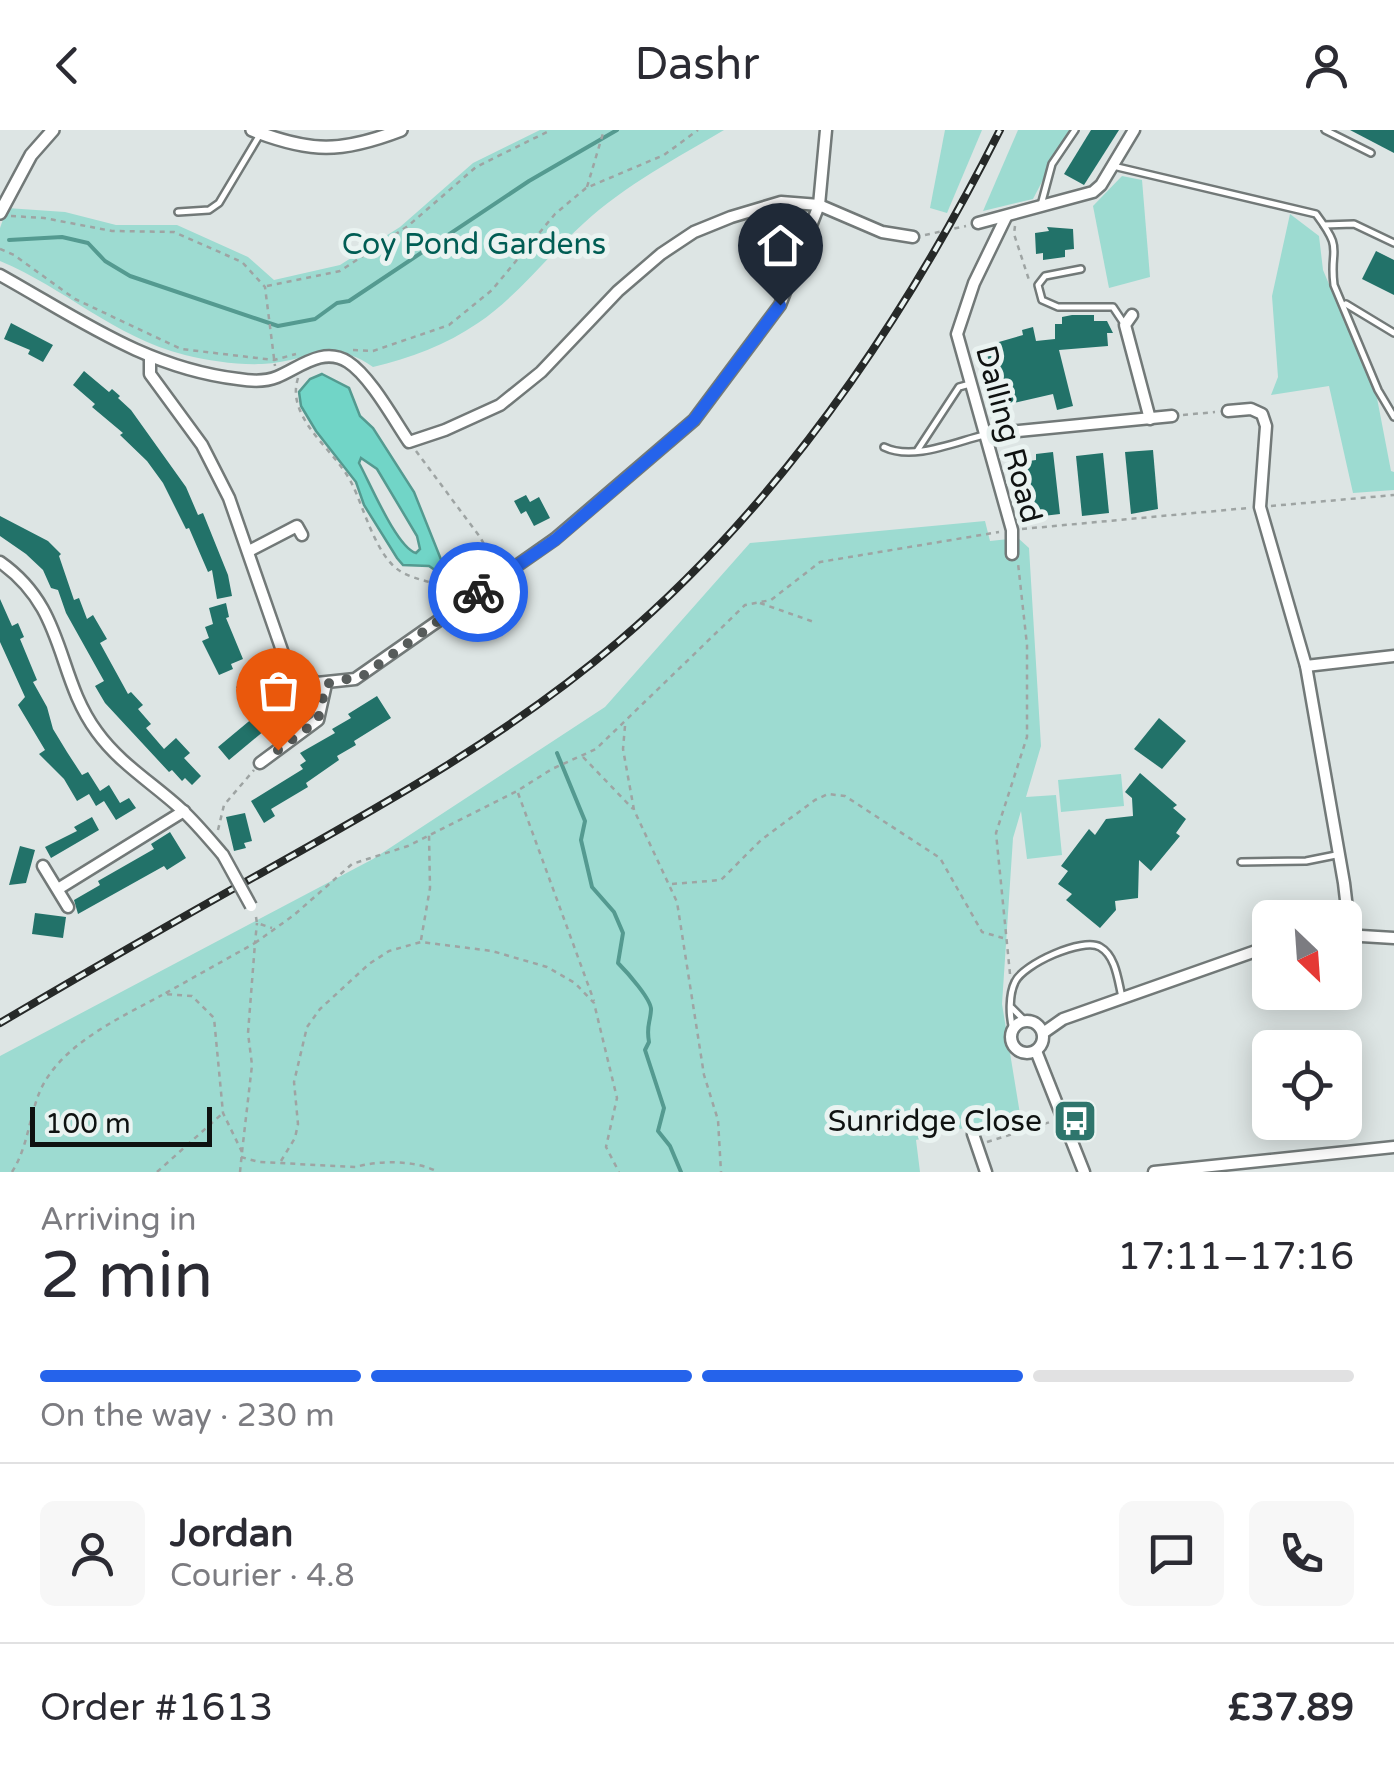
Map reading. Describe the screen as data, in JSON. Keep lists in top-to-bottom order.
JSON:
{
  "streets": {
    "street": ["Dalling Road"]
  },
  "parks": ["Coy Pond Gardens"],
  "places": {
    "bus stop": ["Sunridge Close"]
  },
  "scale_bar": "100 m",
  "north": "bottom right",
  "page": {
    "header": "Dashr",
    "scale": "100 m",
    "heading": ["2 min", "Arriving in", "17:11–17:16"],
    "panel": [
      "Jordan",
      "Courier · 4.8",
      "Order #1613",
      "£37.89"
    ],
    "bar": "On the way · 230 m"
  }
}
